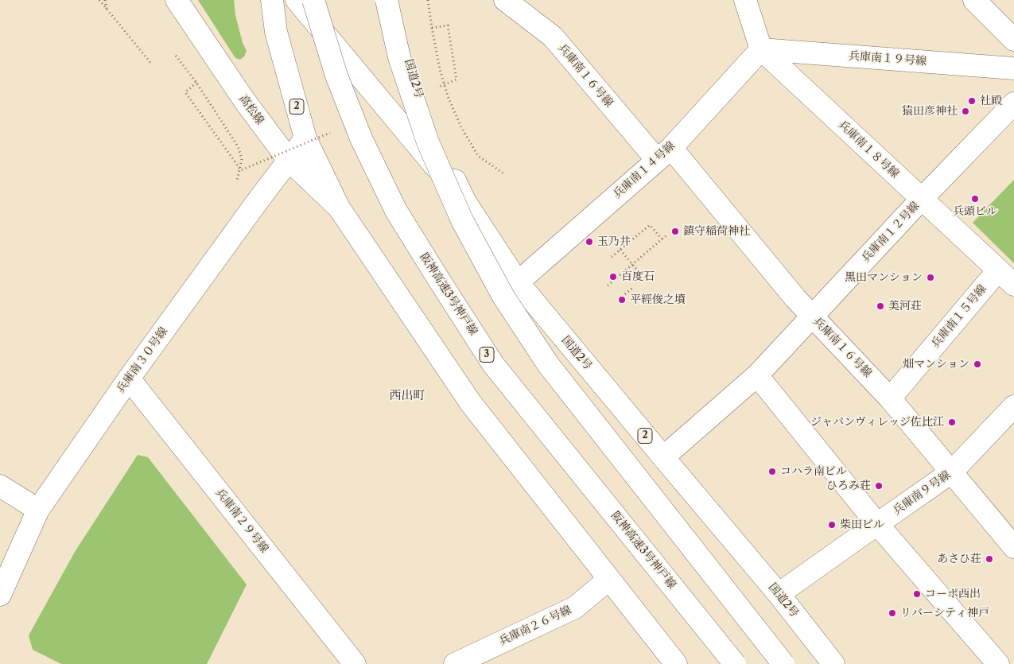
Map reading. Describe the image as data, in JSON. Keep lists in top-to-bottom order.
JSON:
{
  "streets": {
    "main road": [
      "兵庫南１９号線",
      "兵庫南１６号線",
      "国道2号",
      "2",
      "高松線",
      "兵庫南１８号線",
      "兵庫南１４号線",
      "兵庫南１２号線",
      "阪神高速3号神戸線",
      "兵庫南１５号線",
      "3",
      "兵庫南３０号線",
      "兵庫南９号線",
      "兵庫南２９号線",
      "兵庫南２６号線"
    ]
  },
  "crossings": [
    ["兵庫南１９号線", "兵庫南１８号線"],
    ["兵庫南１９号線", "兵庫南１４号線"],
    ["兵庫南１６号線", "兵庫南１４号線"],
    ["兵庫南１６号線", "兵庫南１２号線"],
    ["兵庫南１６号線", "兵庫南１５号線"],
    ["兵庫南１６号線", "兵庫南９号線"],
    ["国道2号", "兵庫南１４号線"],
    ["国道2号", "兵庫南１２号線"],
    ["国道2号", "兵庫南９号線"],
    ["2", "高松線"],
    ["2", "兵庫南３０号線"],
    ["2", "兵庫南２６号線"],
    ["高松線", "兵庫南３０号線"],
    ["兵庫南１８号線", "兵庫南１４号線"],
    ["兵庫南１８号線", "兵庫南１２号線"],
    ["兵庫南１８号線", "兵庫南１５号線"],
    ["兵庫南３０号線", "兵庫南２９号線"]
  ],
  "districts": ["西出町"],
  "places": [
    "社殿",
    "猿田彦神社",
    "兵頭ビル",
    "鎮守稲荷神社",
    "玉乃井",
    "百度石",
    "黒田マンション",
    "平經俊之墳",
    "美河荘",
    "畑マンション",
    "ジャパンヴィレッジ佐比江",
    "コハラ南ビル",
    "ひろみ荘",
    "柴田ビル",
    "あさひ荘",
    "コーポ西出",
    "リバーシティ神戸"
  ]
}
